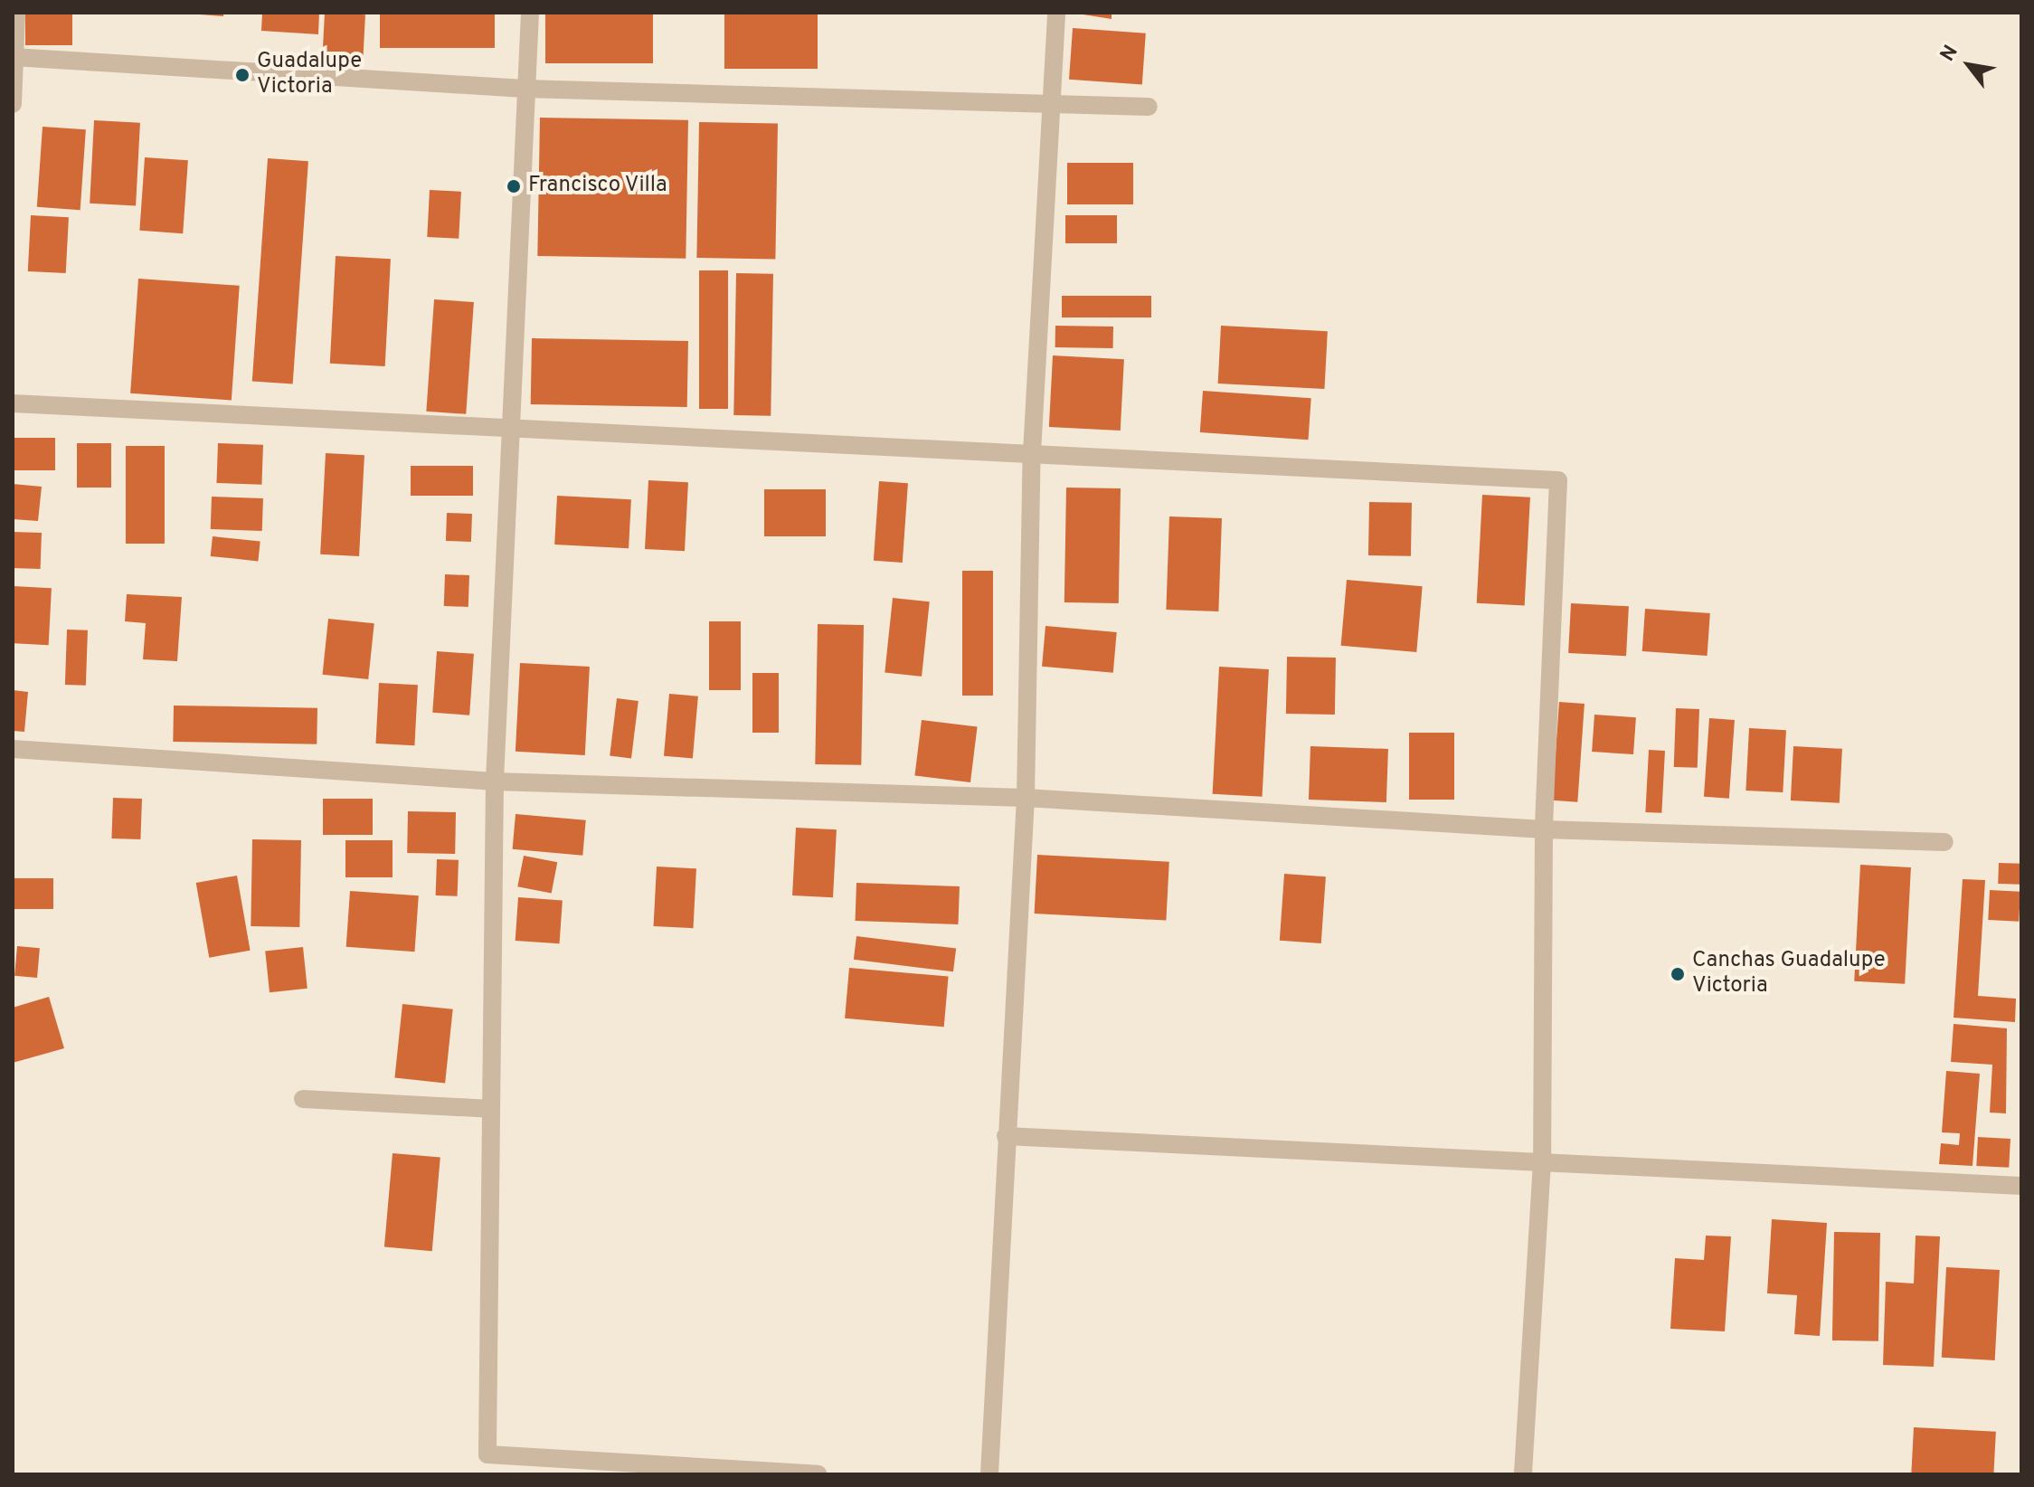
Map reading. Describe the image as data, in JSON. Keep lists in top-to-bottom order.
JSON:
{
  "places": ["Guadalupe Victoria", "Francisco Villa", "Canchas Guadalupe Victoria"],
  "north": "top left"
}
